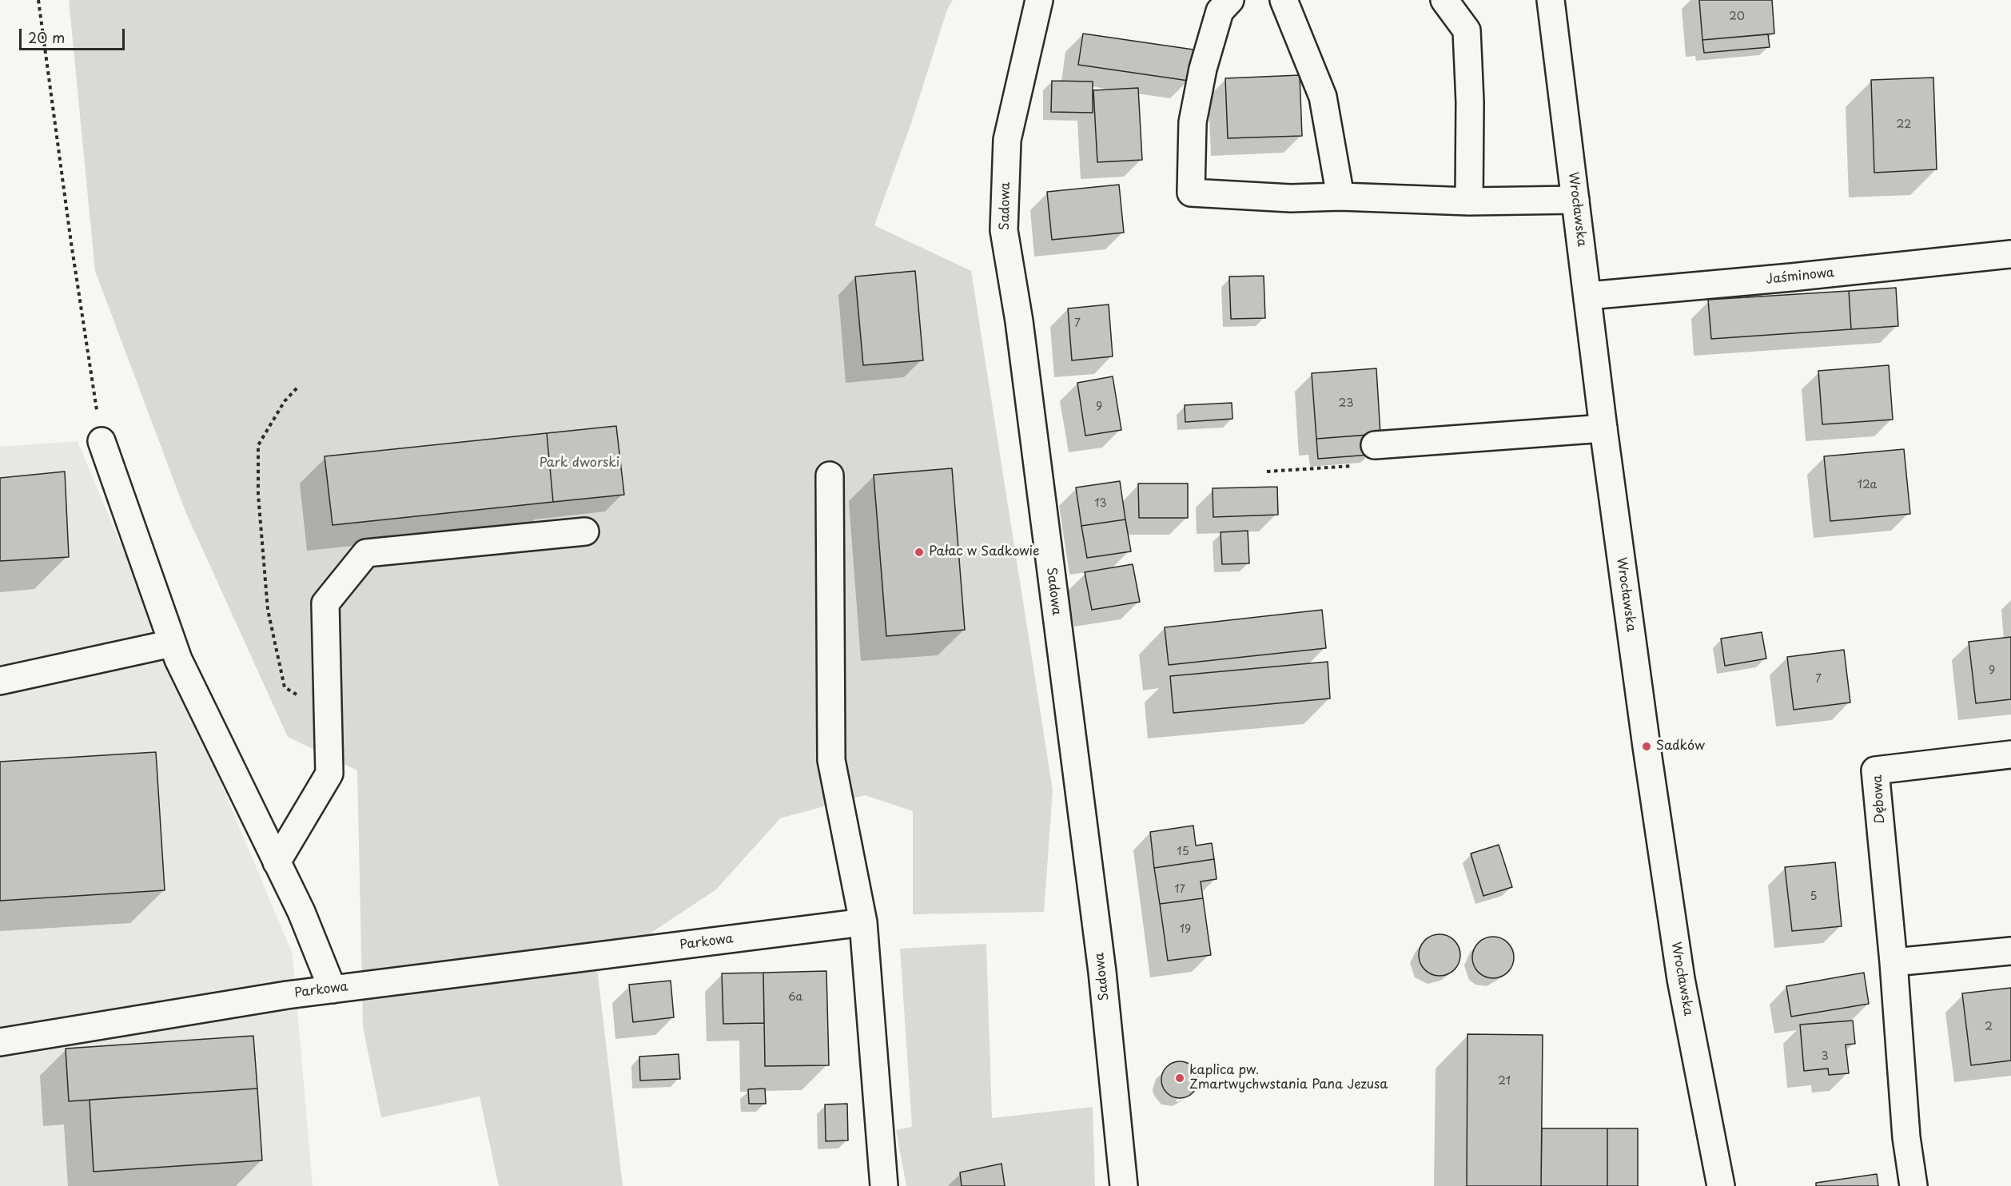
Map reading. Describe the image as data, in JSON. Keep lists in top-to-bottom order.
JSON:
{
  "streets": {
    "street": [
      "Sadowa",
      "Wrocławska",
      "Jaśminowa",
      "Dębowa",
      "Parkowa"
    ]
  },
  "crossings": [
    ["Wrocławska", "Jaśminowa"]
  ],
  "parks": ["Park dworski"],
  "places": ["Pałac w Sadkowie", "Sadków", "kaplica pw. Zmartwychwstania Pana Jezusa"],
  "house_numbers": [
    "20",
    "22",
    "7",
    "23",
    "9",
    "12a",
    "13",
    "9",
    "7",
    "15",
    "17",
    "5",
    "19",
    "6a",
    "2",
    "3",
    "21"
  ],
  "scale_bar": "20 m"
}
